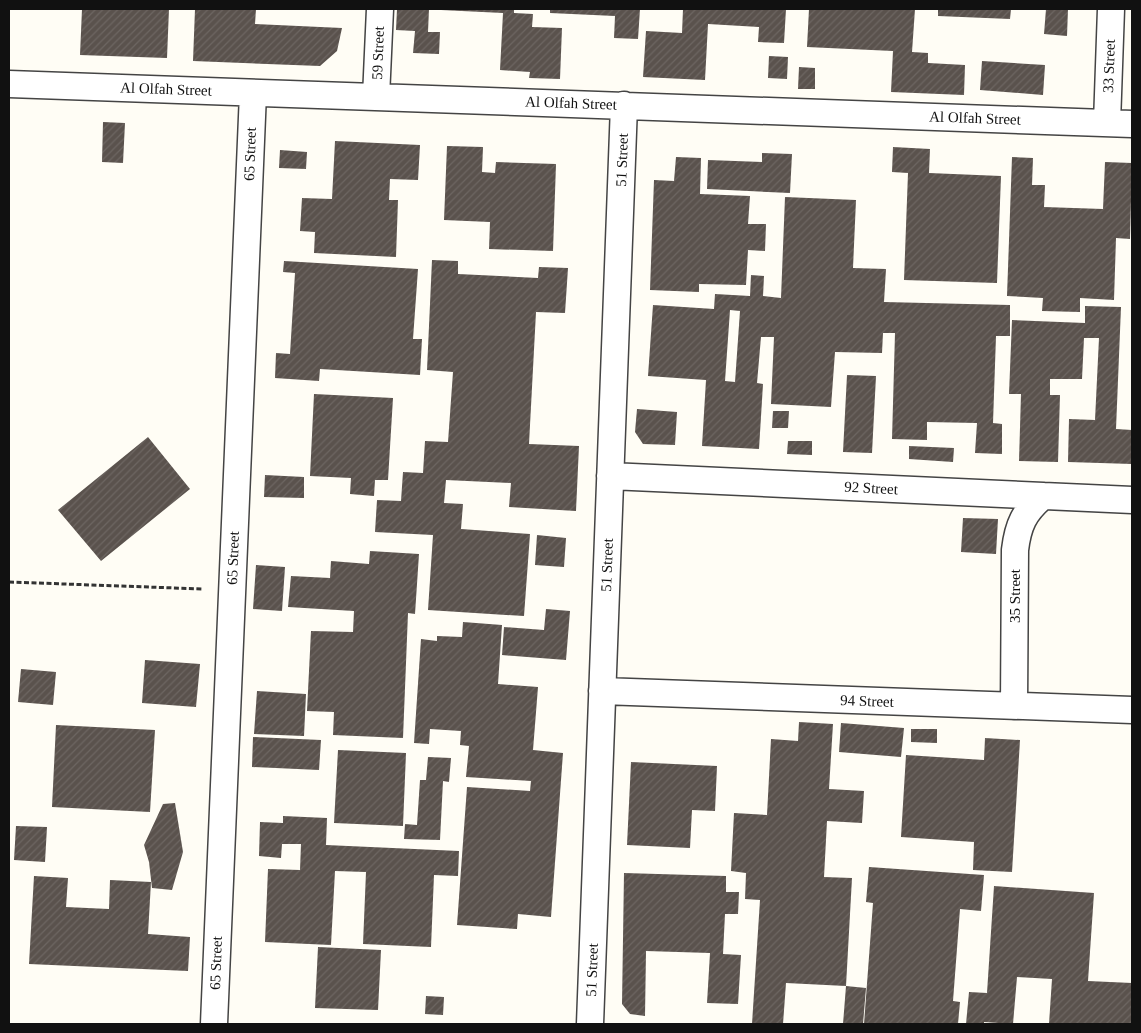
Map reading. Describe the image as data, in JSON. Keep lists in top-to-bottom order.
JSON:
{
  "streets": {
    "street": [
      "59 Street",
      "33 Street",
      "Al Olfah Street",
      "65 Street",
      "51 Street",
      "92 Street",
      "35 Street",
      "94 Street"
    ]
  },
  "crossings": [
    ["59 Street", "Al Olfah Street"],
    ["33 Street", "Al Olfah Street"],
    ["Al Olfah Street", "65 Street"],
    ["Al Olfah Street", "51 Street"],
    ["51 Street", "92 Street"],
    ["51 Street", "94 Street"],
    ["92 Street", "35 Street"],
    ["35 Street", "94 Street"]
  ]
}
